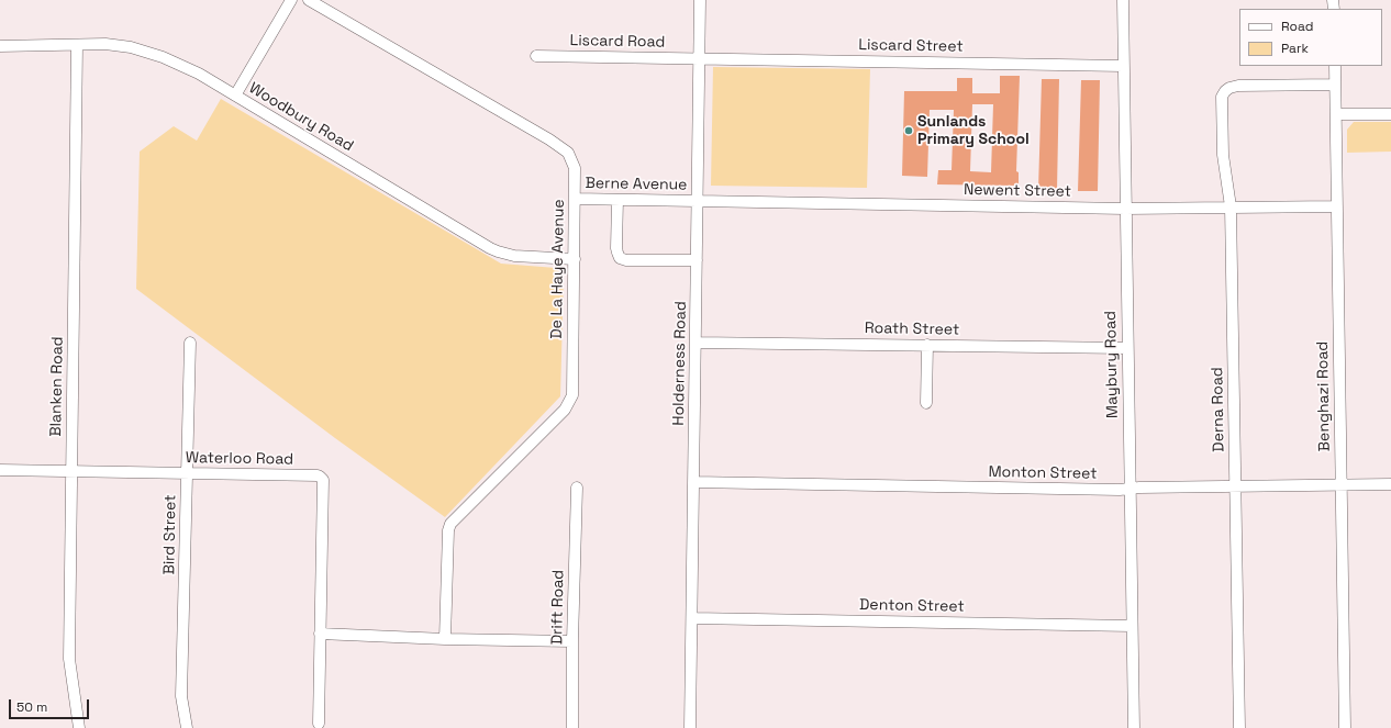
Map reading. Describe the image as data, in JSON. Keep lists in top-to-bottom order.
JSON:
{
  "streets": {
    "street": [
      "Liscard Road",
      "Liscard Street",
      "Woodbury Road",
      "Berne Avenue",
      "Newent Street",
      "De La Haye Avenue",
      "Roath Street",
      "Holderness Road",
      "Maybury Road",
      "Blanken Road",
      "Benghazi Road",
      "Derna Road",
      "Waterloo Road",
      "Monton Street",
      "Bird Street",
      "Denton Street",
      "Drift Road"
    ]
  },
  "crossings": [
    ["Liscard Road", "Liscard Street"],
    ["Liscard Road", "Holderness Road"],
    ["Liscard Street", "Holderness Road"],
    ["Liscard Street", "Maybury Road"],
    ["Woodbury Road", "De La Haye Avenue"],
    ["Woodbury Road", "Blanken Road"],
    ["Berne Avenue", "Newent Street"],
    ["Berne Avenue", "De La Haye Avenue"],
    ["Berne Avenue", "Holderness Road"],
    ["Newent Street", "Holderness Road"],
    ["Newent Street", "Maybury Road"],
    ["Newent Street", "Benghazi Road"],
    ["Newent Street", "Derna Road"],
    ["Roath Street", "Holderness Road"],
    ["Roath Street", "Maybury Road"],
    ["Holderness Road", "Monton Street"],
    ["Holderness Road", "Denton Street"],
    ["Maybury Road", "Monton Street"],
    ["Maybury Road", "Denton Street"],
    ["Blanken Road", "Waterloo Road"],
    ["Benghazi Road", "Derna Road"],
    ["Benghazi Road", "Monton Street"],
    ["Derna Road", "Monton Street"],
    ["Waterloo Road", "Bird Street"]
  ],
  "places": ["Sunlands Primary School"],
  "legend": ["Road", "Park"],
  "scale_bar": "50 m"
}
